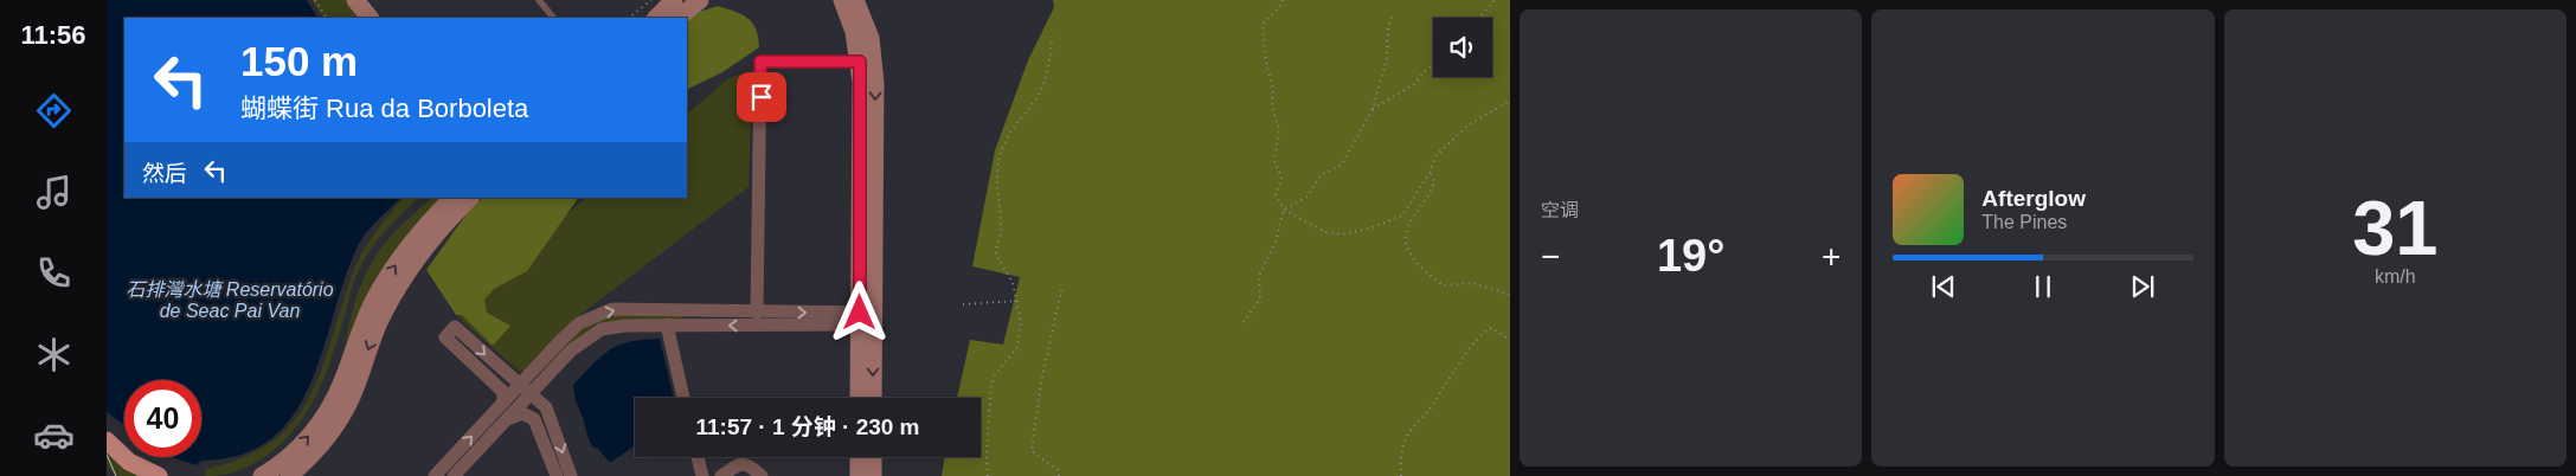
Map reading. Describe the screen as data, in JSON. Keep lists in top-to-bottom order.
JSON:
{
  "water": ["石排灣水塘 Reservatório de Seac Pai Van"],
  "page": {
    "tabs": "11:56",
    "tile": [
      "空调",
      ["31", "km/h"]
    ],
    "turn": ["150 m", "蝴蝶街 Rua da Borboleta"],
    "then": "然后",
    "song": ["Afterglow", "The Pines"],
    "heat": ["−", "19°", "+"],
    "limit": "40",
    "trip": "11:57 · 1 分钟 · 230 m"
  }
}
